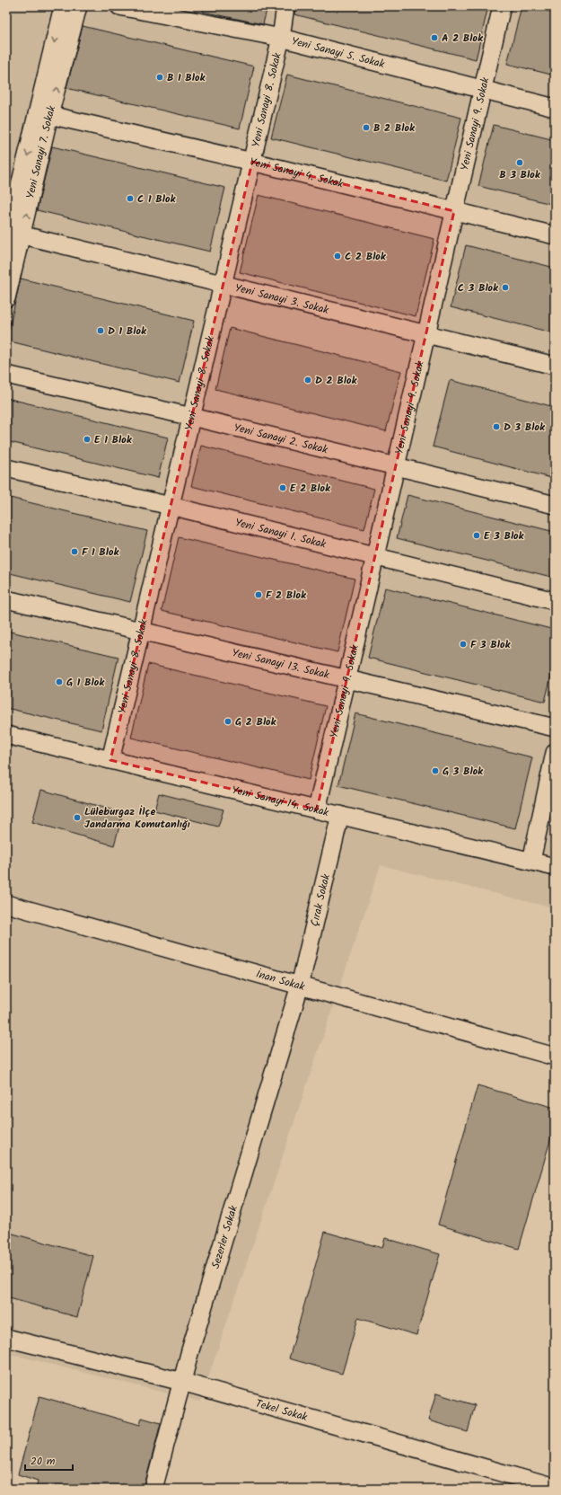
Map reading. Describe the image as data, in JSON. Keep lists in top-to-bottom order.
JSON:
{
  "streets": {
    "street": [
      "Yeni Sanayi 5. Sokak",
      "Yeni Sanayi 8. Sokak",
      "Yeni Sanayi 9. Sokak",
      "Yeni Sanayi 7. Sokak",
      "Yeni Sanayi 4. Sokak",
      "Yeni Sanayi 3. Sokak",
      "Yeni Sanayi 2. Sokak",
      "Yeni Sanayi 1. Sokak",
      "Yeni Sanayi 13. Sokak",
      "Yeni Sanayi 14. Sokak",
      "Çırak Sokak",
      "İnan Sokak",
      "Sezerler Sokak",
      "Tekel Sokak"
    ]
  },
  "crossings": [
    ["Yeni Sanayi 5. Sokak", "Yeni Sanayi 8. Sokak"],
    ["Yeni Sanayi 5. Sokak", "Yeni Sanayi 9. Sokak"],
    ["Yeni Sanayi 8. Sokak", "Yeni Sanayi 4. Sokak"],
    ["Yeni Sanayi 8. Sokak", "Yeni Sanayi 3. Sokak"],
    ["Yeni Sanayi 8. Sokak", "Yeni Sanayi 2. Sokak"],
    ["Yeni Sanayi 8. Sokak", "Yeni Sanayi 1. Sokak"],
    ["Yeni Sanayi 8. Sokak", "Yeni Sanayi 13. Sokak"],
    ["Yeni Sanayi 8. Sokak", "Yeni Sanayi 14. Sokak"],
    ["Yeni Sanayi 9. Sokak", "Yeni Sanayi 4. Sokak"],
    ["Yeni Sanayi 9. Sokak", "Yeni Sanayi 3. Sokak"],
    ["Yeni Sanayi 9. Sokak", "Yeni Sanayi 2. Sokak"],
    ["Yeni Sanayi 9. Sokak", "Yeni Sanayi 1. Sokak"],
    ["Yeni Sanayi 9. Sokak", "Yeni Sanayi 13. Sokak"],
    ["Yeni Sanayi 9. Sokak", "Yeni Sanayi 14. Sokak"],
    ["Yeni Sanayi 7. Sokak", "Yeni Sanayi 4. Sokak"],
    ["Yeni Sanayi 7. Sokak", "Yeni Sanayi 3. Sokak"],
    ["Yeni Sanayi 14. Sokak", "Çırak Sokak"],
    ["Çırak Sokak", "İnan Sokak"],
    ["Çırak Sokak", "Sezerler Sokak"],
    ["İnan Sokak", "Sezerler Sokak"],
    ["Sezerler Sokak", "Tekel Sokak"]
  ],
  "places": [
    "A 2 Blok",
    "B 1 Blok",
    "B 2 Blok",
    "B 3 Blok",
    "C 1 Blok",
    "C 2 Blok",
    "C 3 Blok",
    "D 1 Blok",
    "D 2 Blok",
    "D 3 Blok",
    "E 1 Blok",
    "E 2 Blok",
    "E 3 Blok",
    "F 1 Blok",
    "F 2 Blok",
    "F 3 Blok",
    "G 1 Blok",
    "G 2 Blok",
    "G 3 Blok",
    "Lüleburgaz İlçe Jandarma Komutanlığı"
  ],
  "scale_bar": "20 m"
}
